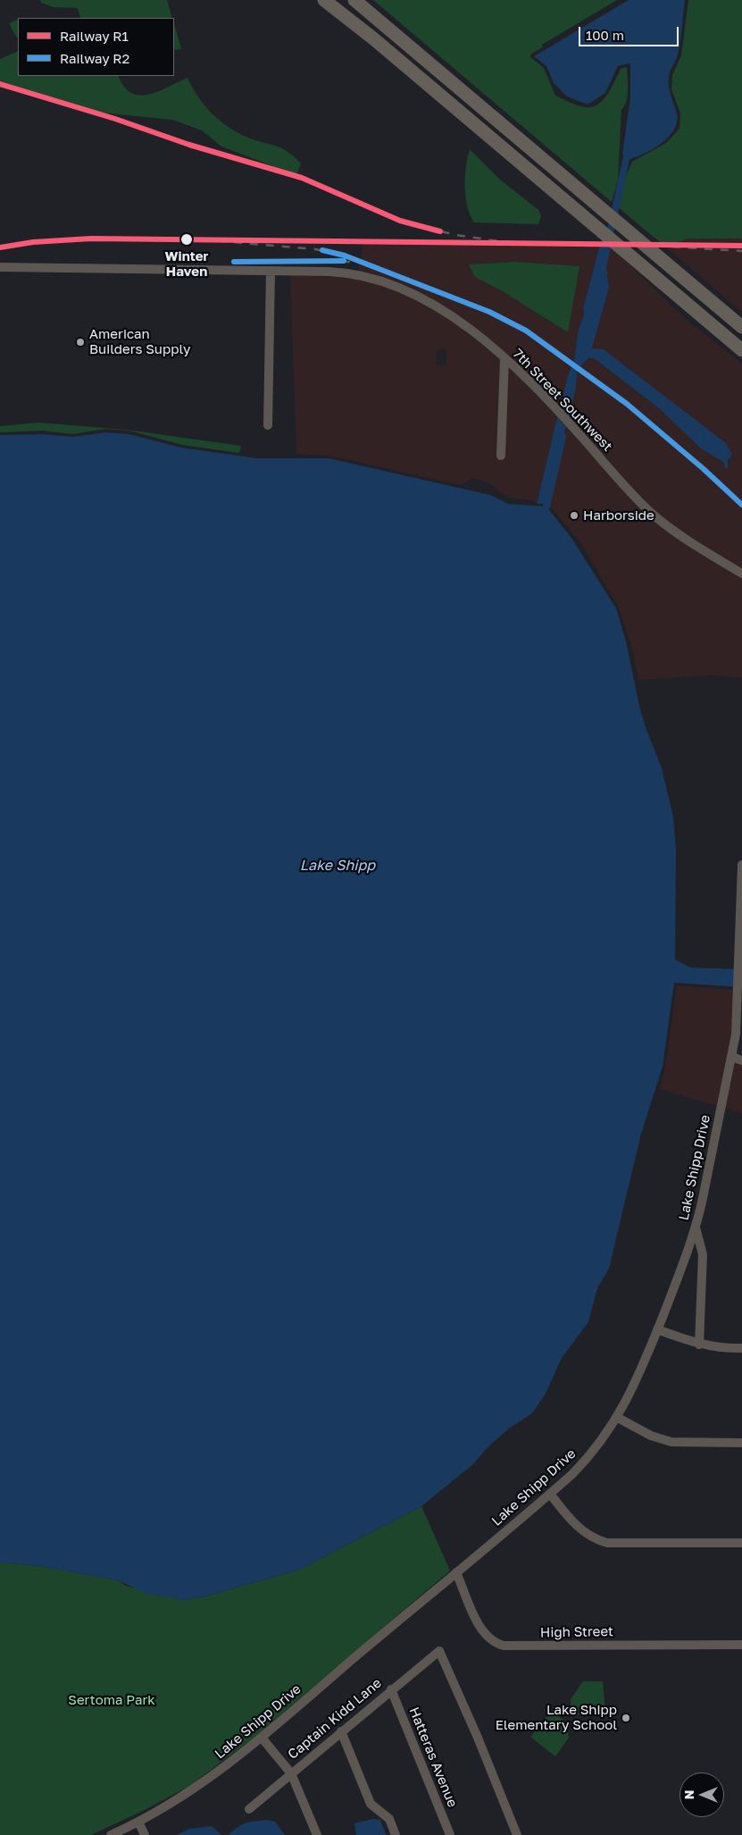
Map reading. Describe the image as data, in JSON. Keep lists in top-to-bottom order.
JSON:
{
  "streets": {
    "street": [
      "7th Street Southwest",
      "Lake Shipp Drive",
      "High Street",
      "Captain Kidd Lane",
      "Hatteras Avenue"
    ]
  },
  "crossings": [
    ["Lake Shipp Drive", "High Street"],
    ["Captain Kidd Lane", "Hatteras Avenue"]
  ],
  "water": ["Lake Shipp"],
  "parks": ["Sertoma Park"],
  "places": [
    "Winter Haven",
    "American Builders Supply",
    "Harborside",
    "Lake Shipp Elementary School"
  ],
  "lines": ["rail line R1", "rail line R2"],
  "legend": ["Railway R1", "Railway R2"],
  "scale_bar": "100 m",
  "north": "left"
}
